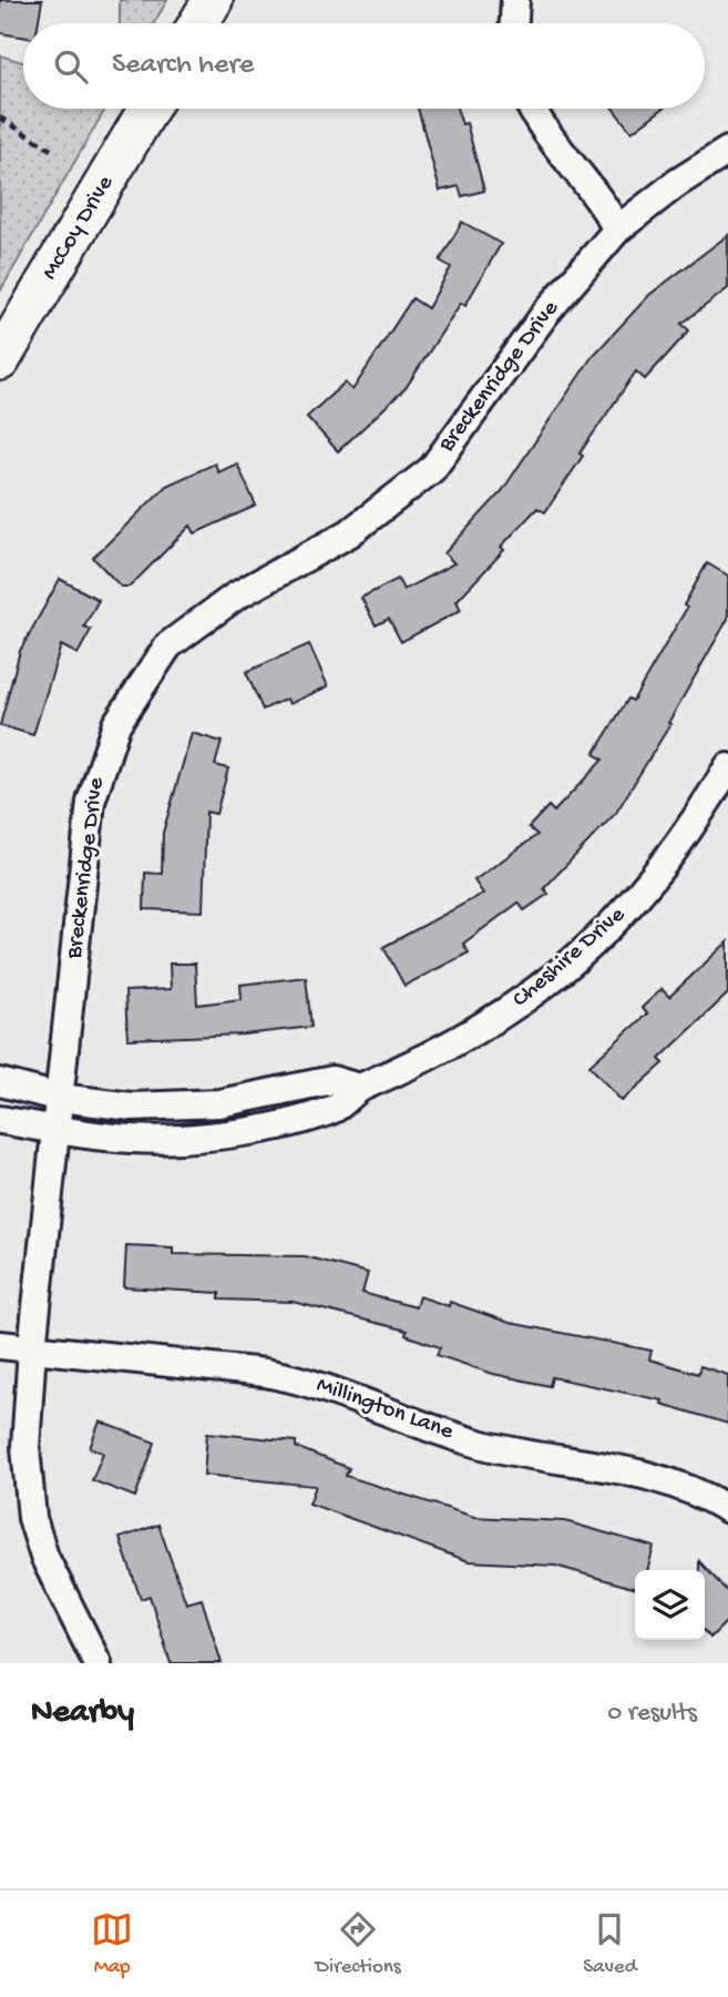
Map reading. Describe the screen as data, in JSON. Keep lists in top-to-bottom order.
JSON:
{
  "streets": {
    "street": [
      "McCoy Drive",
      "Breckenridge Drive",
      "Cheshire Drive",
      "Millington Lane"
    ]
  },
  "crossings": [
    ["Breckenridge Drive", "Cheshire Drive"],
    ["Breckenridge Drive", "Millington Lane"]
  ],
  "page": {
    "search": "Search here",
    "heading": ["Nearby", "0 results"],
    "nav": ["Map", "Directions", "Saved"]
  }
}
